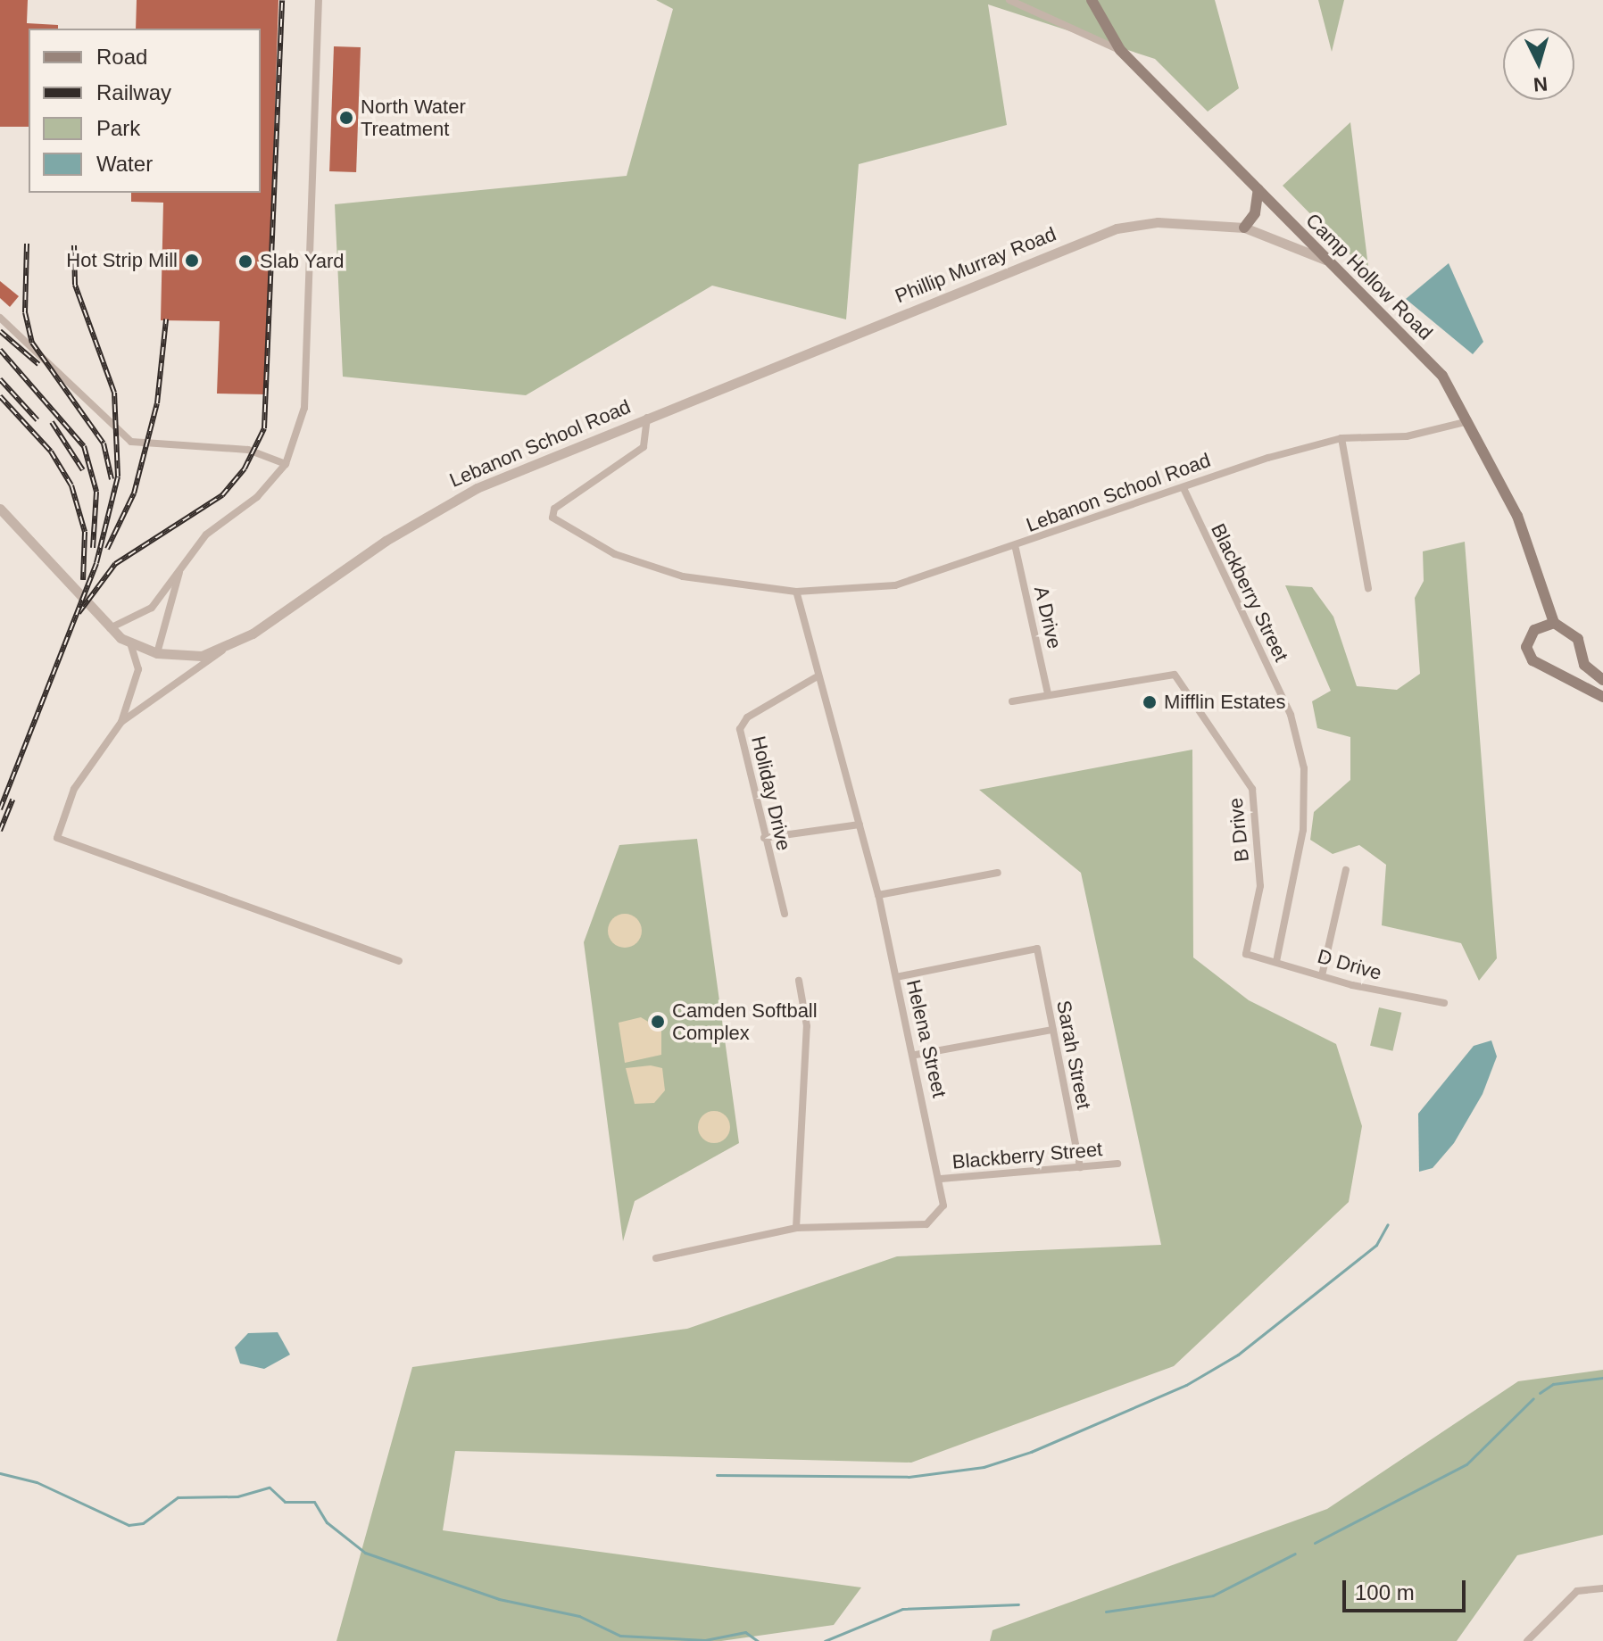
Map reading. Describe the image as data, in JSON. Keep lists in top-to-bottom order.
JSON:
{
  "streets": {
    "main road": ["Camp Hollow Road"],
    "street": [
      "Phillip Murray Road",
      "Lebanon School Road",
      "Blackberry Street",
      "A Drive",
      "Holiday Drive",
      "B Drive",
      "D Drive",
      "Helena Street",
      "Sarah Street"
    ]
  },
  "crossings": [
    ["Phillip Murray Road", "Camp Hollow Road"],
    ["Phillip Murray Road", "Lebanon School Road"],
    ["Camp Hollow Road", "Lebanon School Road"],
    ["Lebanon School Road", "Blackberry Street"],
    ["Lebanon School Road", "A Drive"],
    ["Lebanon School Road", "Helena Street"],
    ["Blackberry Street", "D Drive"],
    ["Blackberry Street", "Helena Street"],
    ["Blackberry Street", "Sarah Street"],
    ["A Drive", "B Drive"],
    ["Holiday Drive", "Helena Street"],
    ["B Drive", "D Drive"],
    ["Helena Street", "Sarah Street"]
  ],
  "places": [
    "North Water Treatment",
    "Hot Strip Mill",
    "Slab Yard",
    "Mifflin Estates",
    "Camden Softball Complex"
  ],
  "legend": [
    "Road",
    "Railway",
    "Park",
    "Water"
  ],
  "scale_bar": "100 m",
  "north": "bottom"
}
